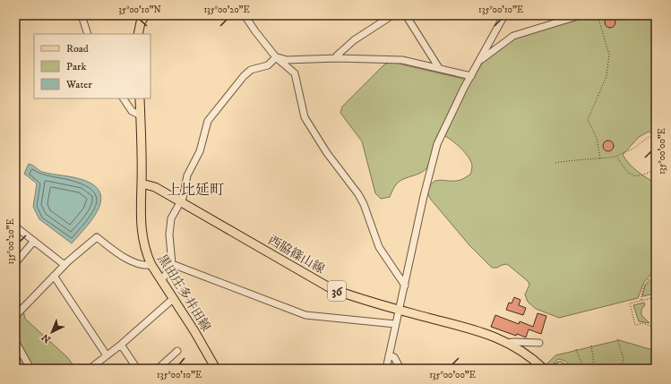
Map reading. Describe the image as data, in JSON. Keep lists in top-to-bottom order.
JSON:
{
  "streets": {
    "main road": ["西脇篠山線", "36", "黒田庄多井田線"]
  },
  "crossings": [
    ["西脇篠山線", "黒田庄多井田線"]
  ],
  "districts": ["上比延町"],
  "legend": ["Road", "Park", "Water"],
  "north": "bottom left",
  "coordinates": [
    "35°00'10\"N",
    "135°00'20\"E",
    "135°00'10\"E",
    "135°00'00\"E"
  ]
}
